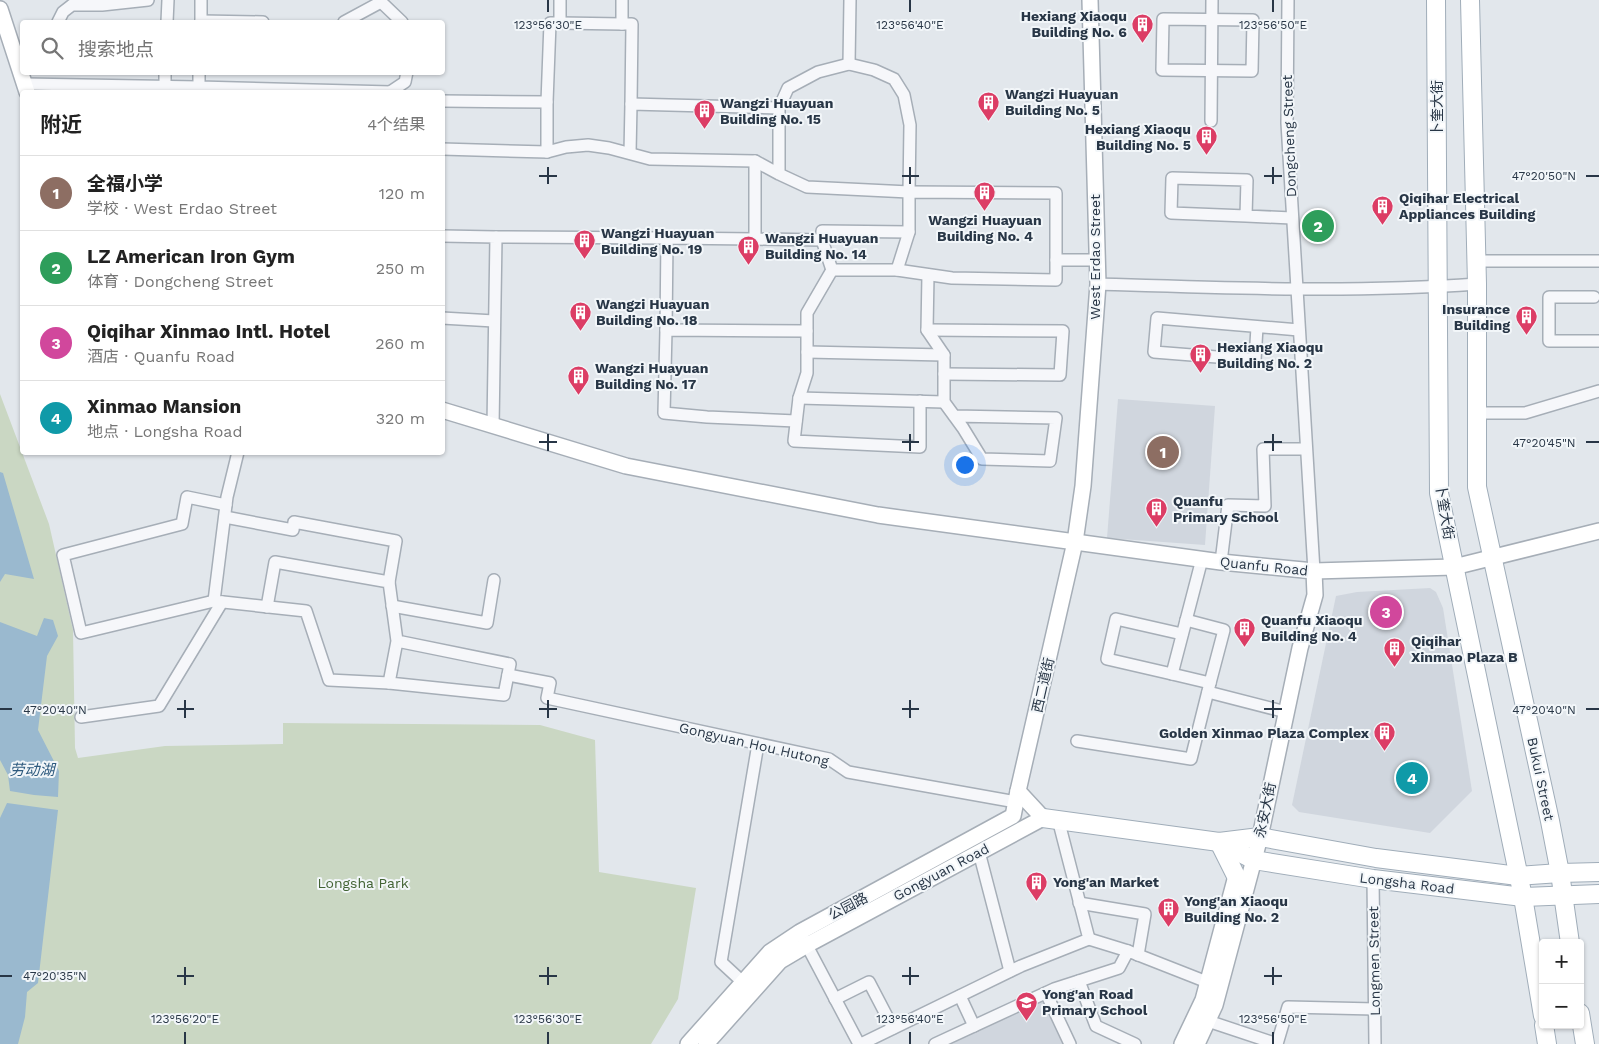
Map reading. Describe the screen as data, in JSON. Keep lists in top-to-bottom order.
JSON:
{
  "streets": {
    "main road": [
      "卜奎大街",
      "West Erdao Street",
      "Quanfu Road",
      "西二道街",
      "Bukui Street",
      "永安大街",
      "Gongyuan Road",
      "Longsha Road",
      "公园路"
    ],
    "street": ["Dongcheng Street", "Gongyuan Hou Hutong", "Longmen Street"]
  },
  "crossings": [
    ["卜奎大街", "Quanfu Road"],
    ["卜奎大街", "Longsha Road"],
    ["Dongcheng Street", "Quanfu Road"],
    ["Dongcheng Street", "永安大街"],
    ["West Erdao Street", "Quanfu Road"],
    ["West Erdao Street", "西二道街"],
    ["Quanfu Road", "西二道街"],
    ["Quanfu Road", "Bukui Street"],
    ["Quanfu Road", "永安大街"],
    ["西二道街", "Gongyuan Hou Hutong"],
    ["西二道街", "公园路"],
    ["Gongyuan Hou Hutong", "公园路"],
    ["Bukui Street", "Longsha Road"],
    ["永安大街", "Longsha Road"],
    ["Gongyuan Road", "Longsha Road"],
    ["Gongyuan Road", "公园路"],
    ["Longsha Road", "Longmen Street"]
  ],
  "water": ["劳动湖"],
  "parks": ["Longsha Park"],
  "places": {
    "building": [
      "Hexiang Xiaoqu Building No. 6",
      "Wangzi Huayuan Building No. 5",
      "Wangzi Huayuan Building No. 15",
      "Hexiang Xiaoqu Building No. 5",
      "Wangzi Huayuan Building No. 4",
      "Qiqihar Electrical Appliances Building",
      "Wangzi Huayuan Building No. 19",
      "Wangzi Huayuan Building No. 14",
      "Wangzi Huayuan Building No. 18",
      "Insurance Building",
      "Hexiang Xiaoqu Building No. 2",
      "Wangzi Huayuan Building No. 17",
      "Quanfu Primary School",
      "Quanfu Xiaoqu Building No. 4",
      "Qiqihar Xinmao Plaza B",
      "Golden Xinmao Plaza Complex",
      "Yong'an Market",
      "Yong'an Xiaoqu Building No. 2"
    ],
    "school or university": ["Yong'an Road Primary School"]
  },
  "page": {
    "search": "搜索地点",
    "heading": ["附近", "4个结果"],
    "list": [
      {
        "mark": "1",
        "name": "全福小学",
        "note": "学校 · West Erdao Street",
        "value": "120 m"
      },
      {
        "mark": "2",
        "name": "LZ American Iron Gym",
        "note": "体育 · Dongcheng Street",
        "value": "250 m"
      },
      {
        "mark": "3",
        "name": "Qiqihar Xinmao Intl. Hotel",
        "note": "酒店 · Quanfu Road",
        "value": "260 m"
      },
      {
        "mark": "4",
        "name": "Xinmao Mansion",
        "note": "地点 · Longsha Road",
        "value": "320 m"
      }
    ],
    "pins": [
      "2",
      "1",
      "3",
      "4"
    ],
    "map_buttons": ["+", "−"]
  },
  "coordinates": [
    "123°56'30\"E",
    "123°56'40\"E",
    "123°56'50\"E",
    "47°20'50\"N",
    "47°20'45\"N",
    "47°20'40\"N",
    "47°20'35\"N",
    "123°56'20\"E"
  ]
}
